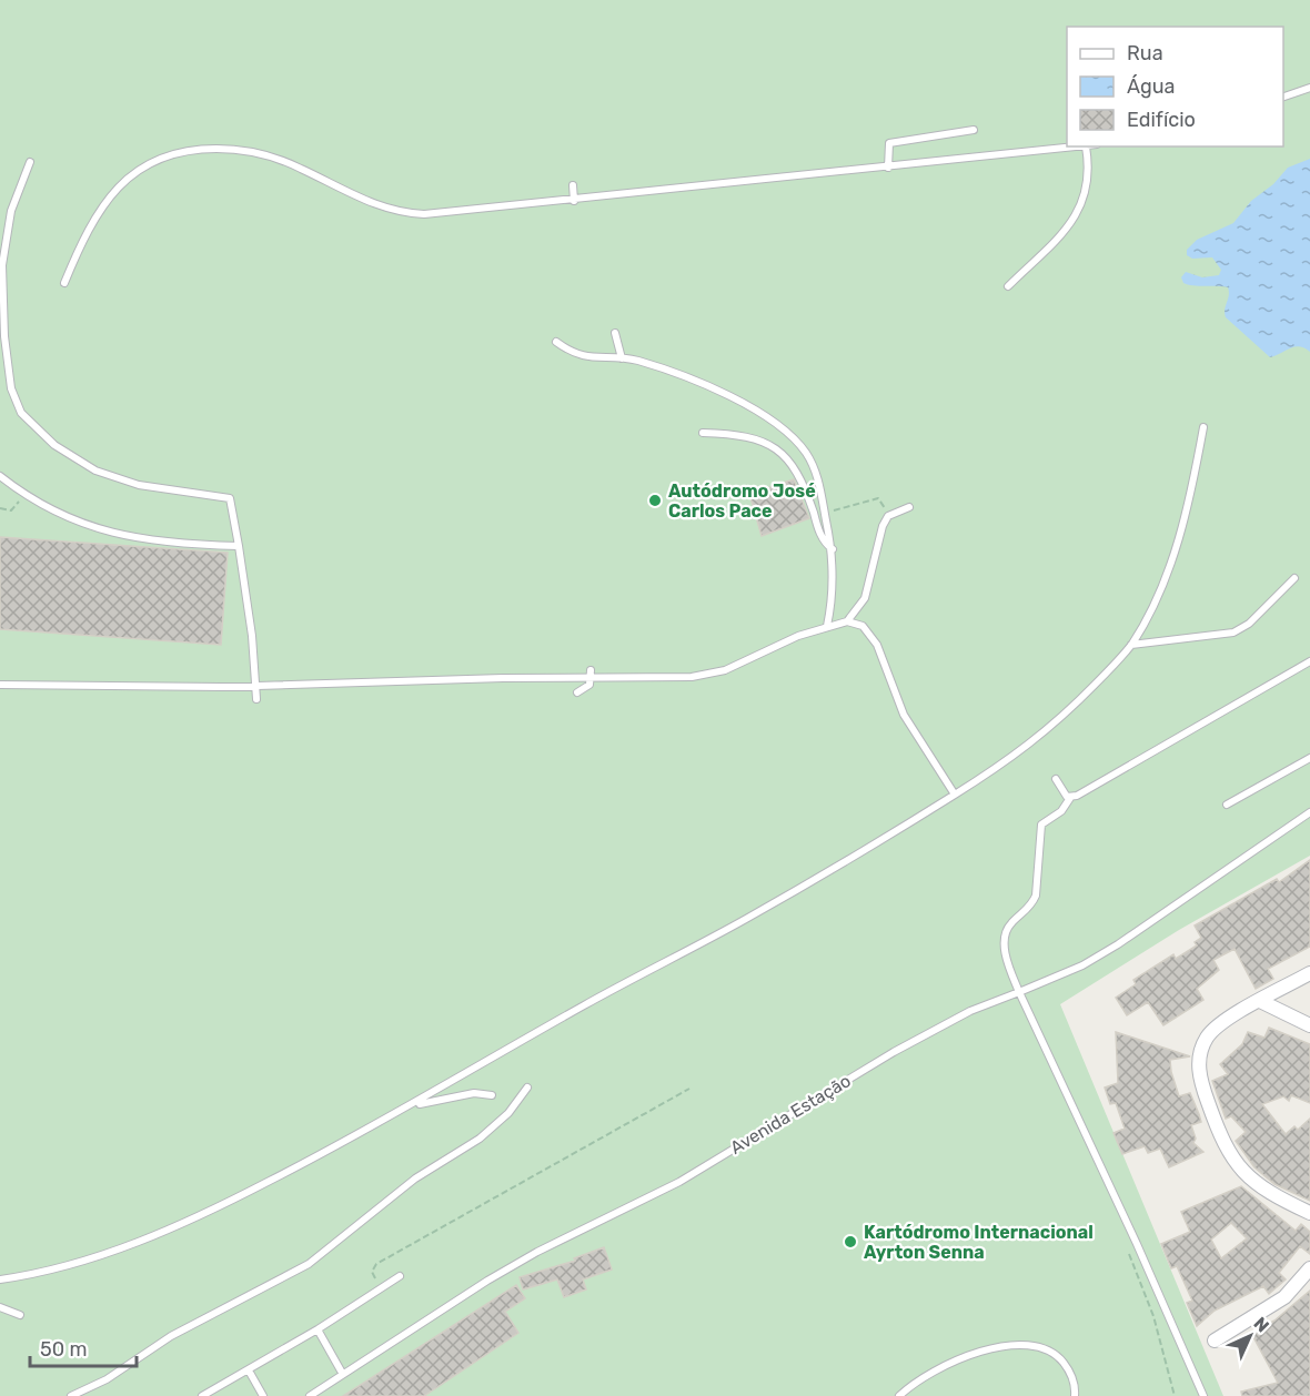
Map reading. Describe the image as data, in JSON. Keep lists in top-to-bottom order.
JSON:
{
  "streets": {
    "lane": ["Avenida Estação"]
  },
  "places": ["Autódromo José Carlos Pace", "Kartódromo Internacional Ayrton Senna"],
  "legend": ["Rua", "Água", "Edifício"],
  "scale_bar": "50 m",
  "north": "top right"
}
